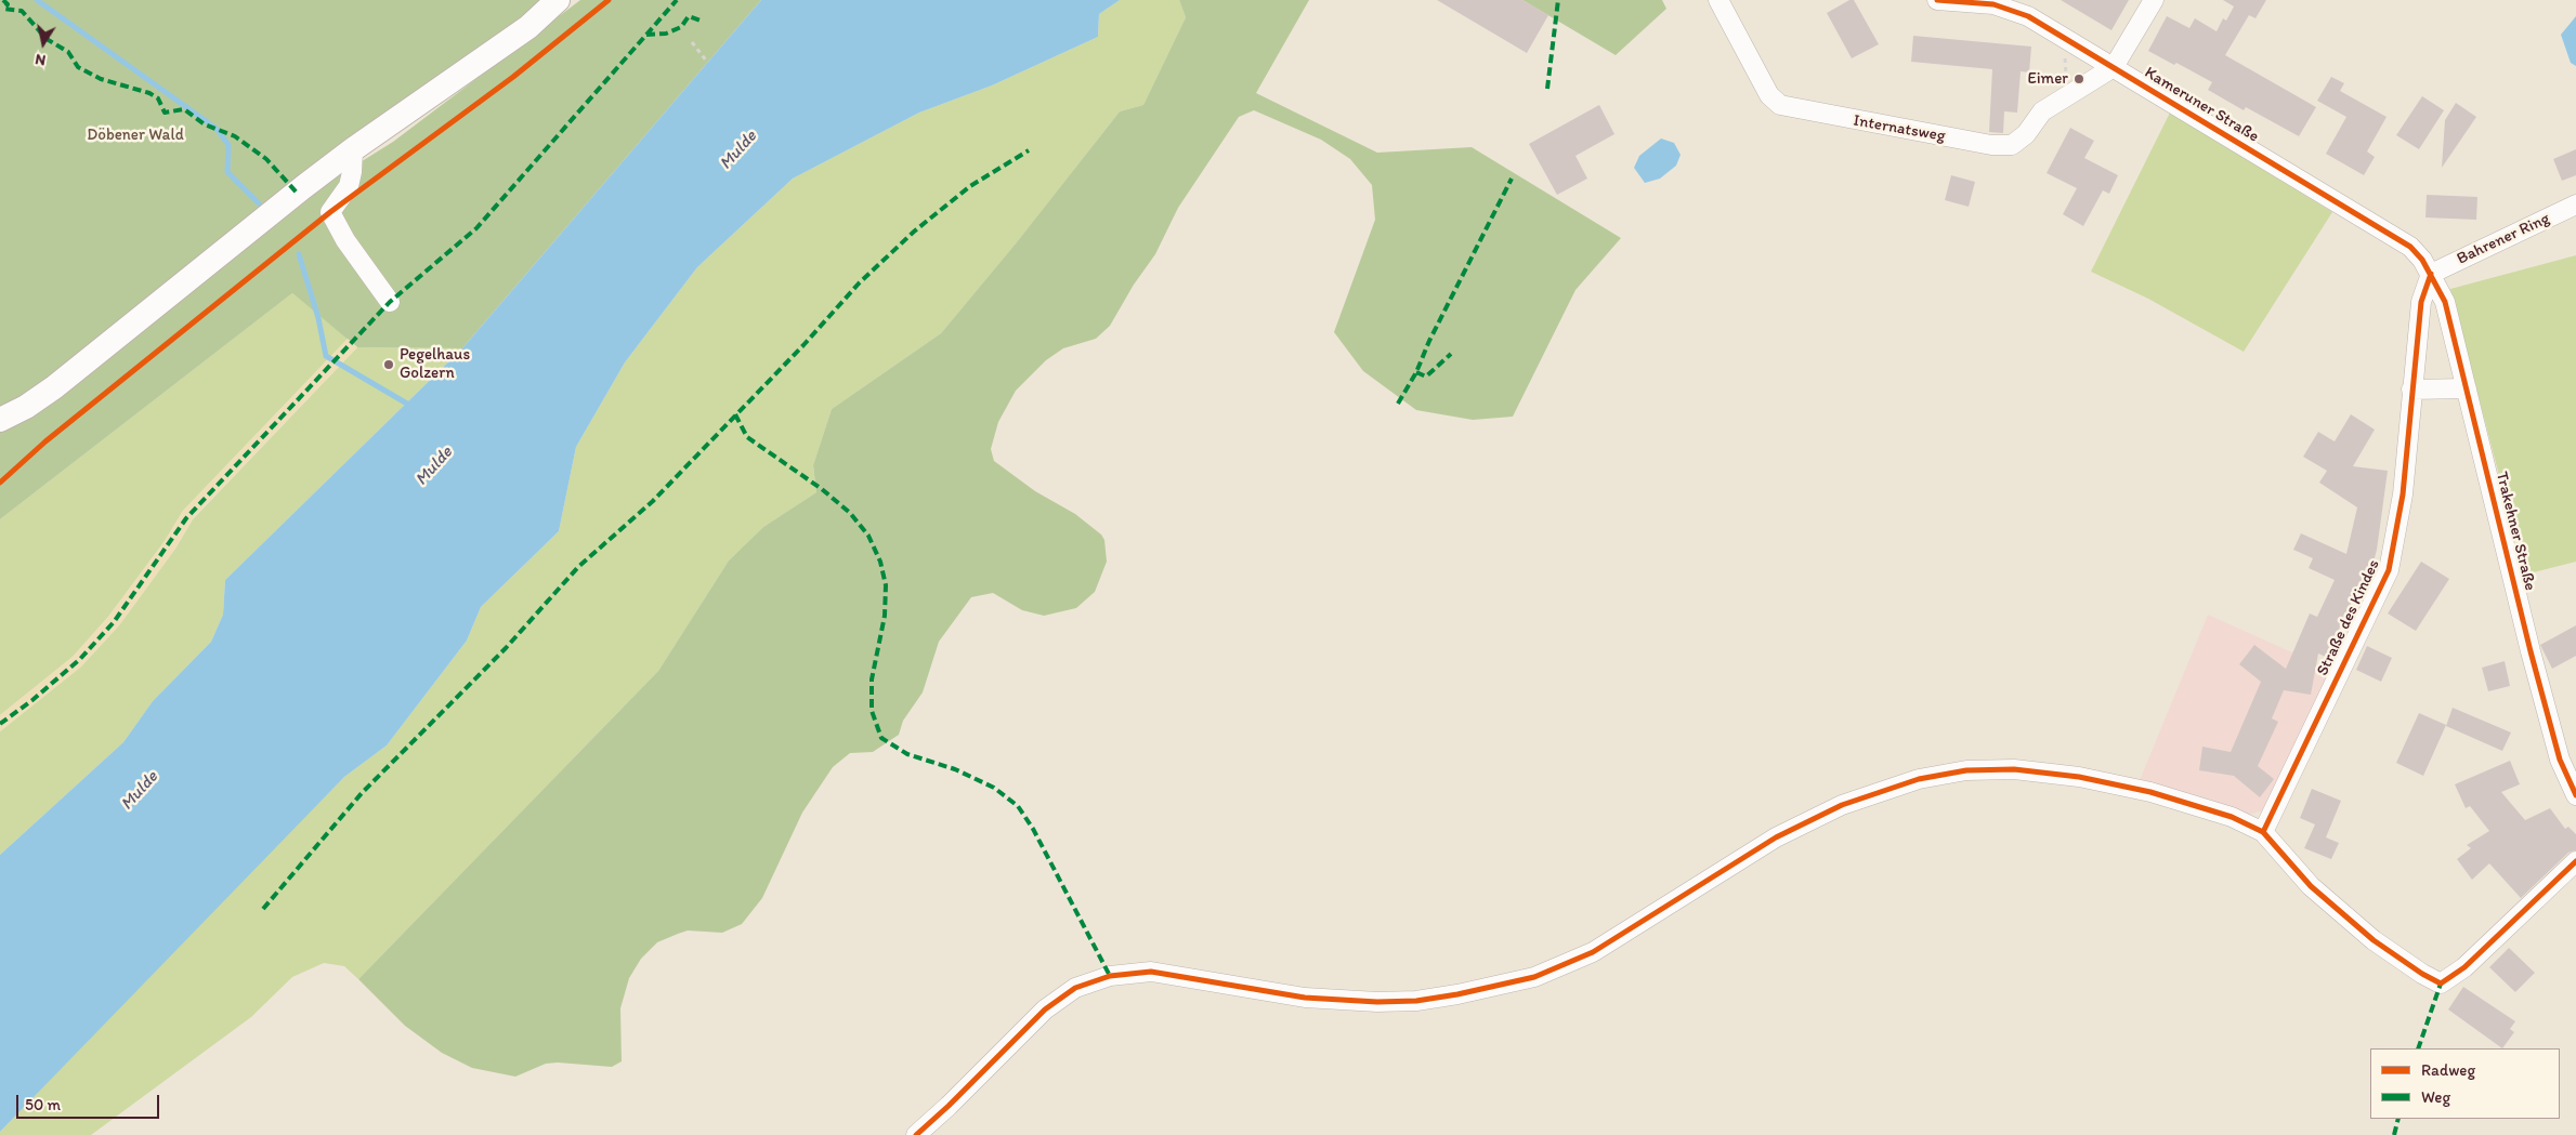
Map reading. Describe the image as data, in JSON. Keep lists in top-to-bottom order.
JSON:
{
  "streets": {
    "street": [
      "Kameruner Straße",
      "Internatsweg",
      "Bahrener Ring",
      "Trakehner Straße",
      "Straße des Kindes"
    ]
  },
  "crossings": [
    ["Kameruner Straße", "Internatsweg"],
    ["Kameruner Straße", "Bahrener Ring"],
    ["Kameruner Straße", "Trakehner Straße"],
    ["Kameruner Straße", "Straße des Kindes"],
    ["Bahrener Ring", "Trakehner Straße"],
    ["Bahrener Ring", "Straße des Kindes"],
    ["Trakehner Straße", "Straße des Kindes"]
  ],
  "water": ["Mulde"],
  "parks": ["Döbener Wald"],
  "places": ["Eimer", "Pegelhaus Golzern"],
  "legend": ["Radweg", "Weg"],
  "scale_bar": "50 m",
  "north": "bottom"
}
